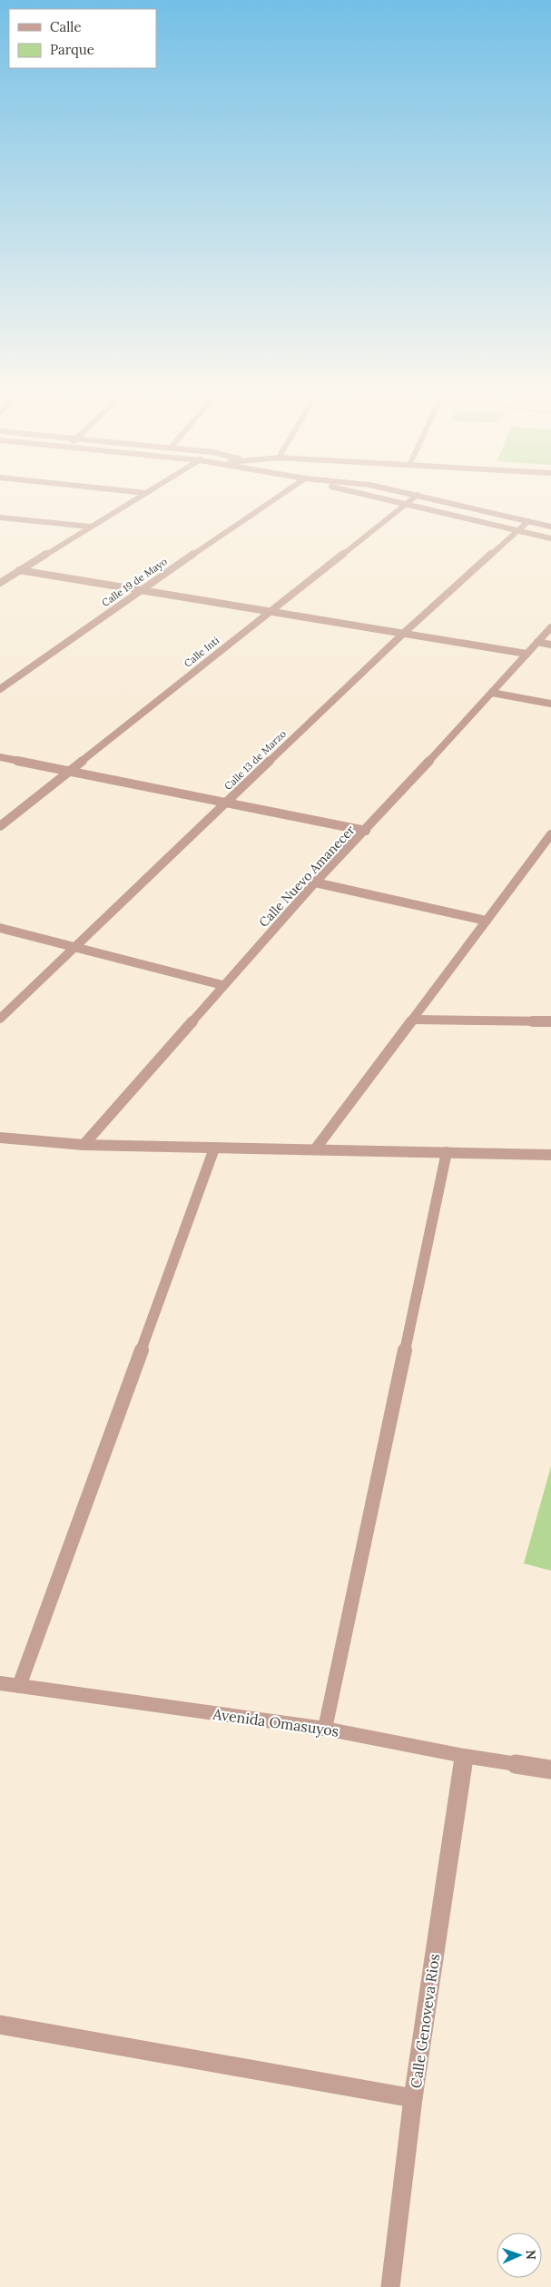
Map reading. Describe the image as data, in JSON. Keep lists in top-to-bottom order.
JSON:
{
  "streets": {
    "street": [
      "Calle 19 de Mayo",
      "Calle Inti",
      "Calle 13 de Marzo",
      "Calle Nuevo Amanecer",
      "Avenida Omasuyos",
      "Calle Genoveva Rios"
    ]
  },
  "crossings": [
    ["Avenida Omasuyos", "Calle Genoveva Rios"]
  ],
  "legend": ["Calle", "Parque"],
  "north": "right"
}
